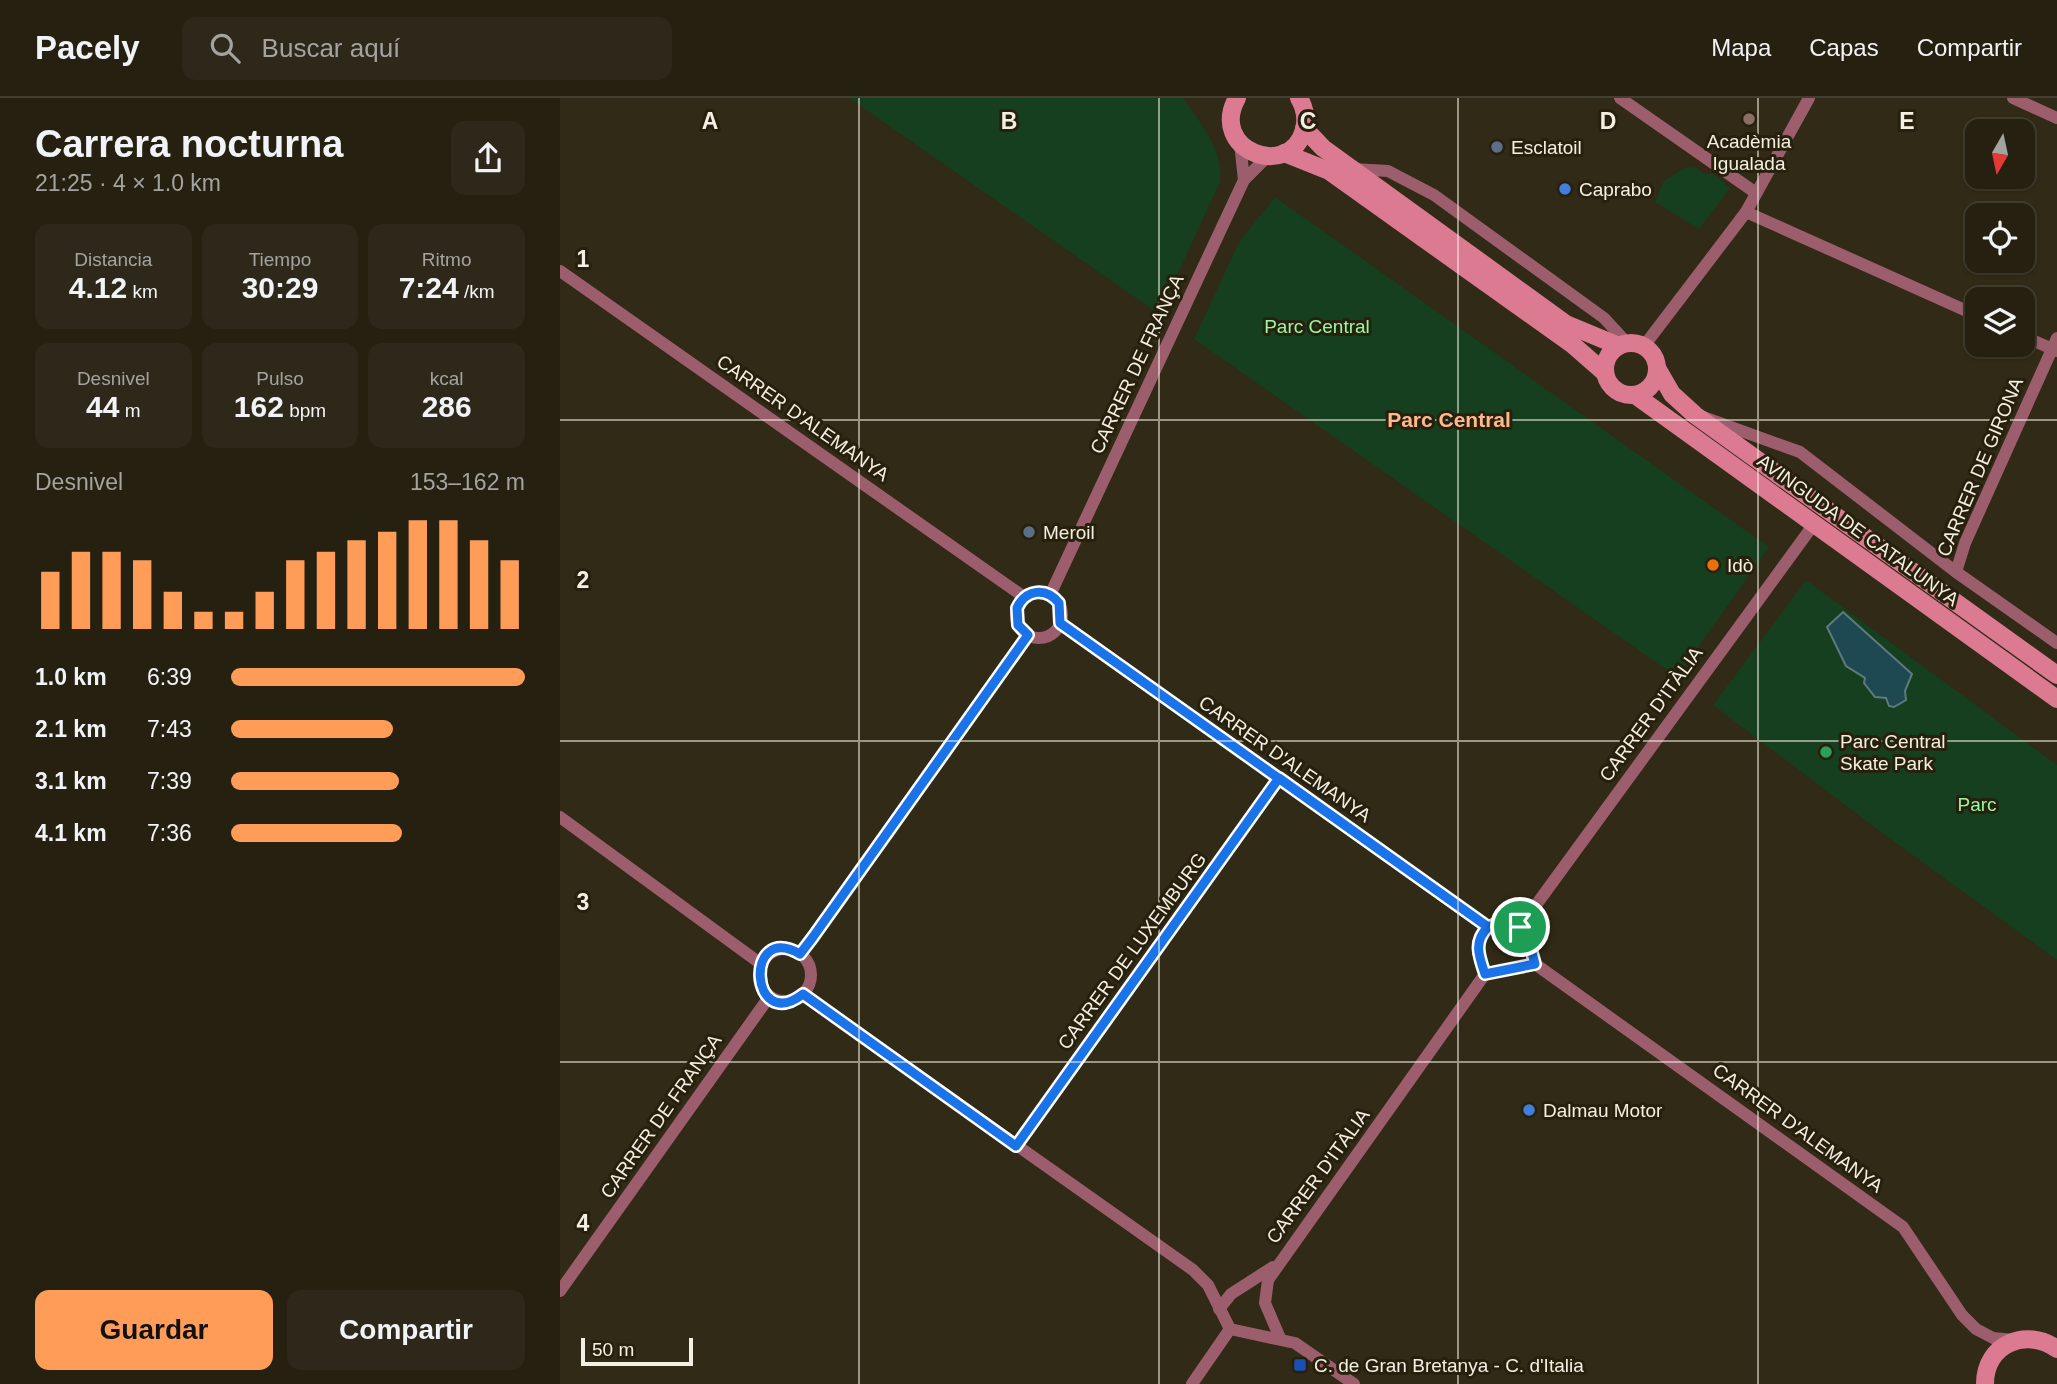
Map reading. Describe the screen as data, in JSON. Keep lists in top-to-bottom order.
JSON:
{
  "streets": {
    "street": [
      "CARRER DE FRANÇA",
      "CARRER D'ALEMANYA",
      "CARRER DE GIRONA",
      "AVINGUDA DE CATALUNYA",
      "CARRER D'ITÀLIA",
      "CARRER DE LUXEMBURG"
    ]
  },
  "crossings": [
    ["CARRER DE FRANÇA", "CARRER D'ALEMANYA"],
    ["CARRER D'ALEMANYA", "CARRER D'ITÀLIA"],
    ["CARRER D'ALEMANYA", "CARRER DE LUXEMBURG"],
    ["AVINGUDA DE CATALUNYA", "CARRER D'ITÀLIA"]
  ],
  "districts": ["Parc Central"],
  "parks": ["Parc Central", "Parc"],
  "places": {
    "other": [
      "Acadèmia Igualada",
      "Esclatoil",
      "Caprabo",
      "Meroil",
      "Idò",
      "Parc Central Skate Park",
      "Dalmau Motor"
    ],
    "transit": ["C. de Gran Bretanya - C. d'Italia"]
  },
  "scale_bar": "50 m",
  "north": "bottom",
  "page": {
    "header": "Pacely",
    "search": "Buscar aquí",
    "nav": ["Mapa", "Capas", "Compartir"],
    "heading": ["Carrera nocturna", "21:25 · 4 × 1.0 km"],
    "stats": [
      ["Distancia", "4.12 km"],
      ["Tiempo", "30:29"],
      ["Ritmo", "7:24 /km"],
      ["Desnivel", "44 m"],
      ["Pulso", "162 bpm"],
      ["kcal", "286"]
    ],
    "chart": ["Desnivel", "153–162 m"],
    "list": [
      {
        "name": "1.0 km",
        "note": "6:39"
      },
      {
        "name": "2.1 km",
        "note": "7:43"
      },
      {
        "name": "3.1 km",
        "note": "7:39"
      },
      {
        "name": "4.1 km",
        "note": "7:36"
      }
    ],
    "buttons": ["Guardar", "Compartir"],
    "scale": "50 m"
  },
  "grid": {
    "columns": [
      "A",
      "B",
      "C",
      "D",
      "E"
    ],
    "rows": [
      "1",
      "2",
      "3",
      "4"
    ]
  }
}
